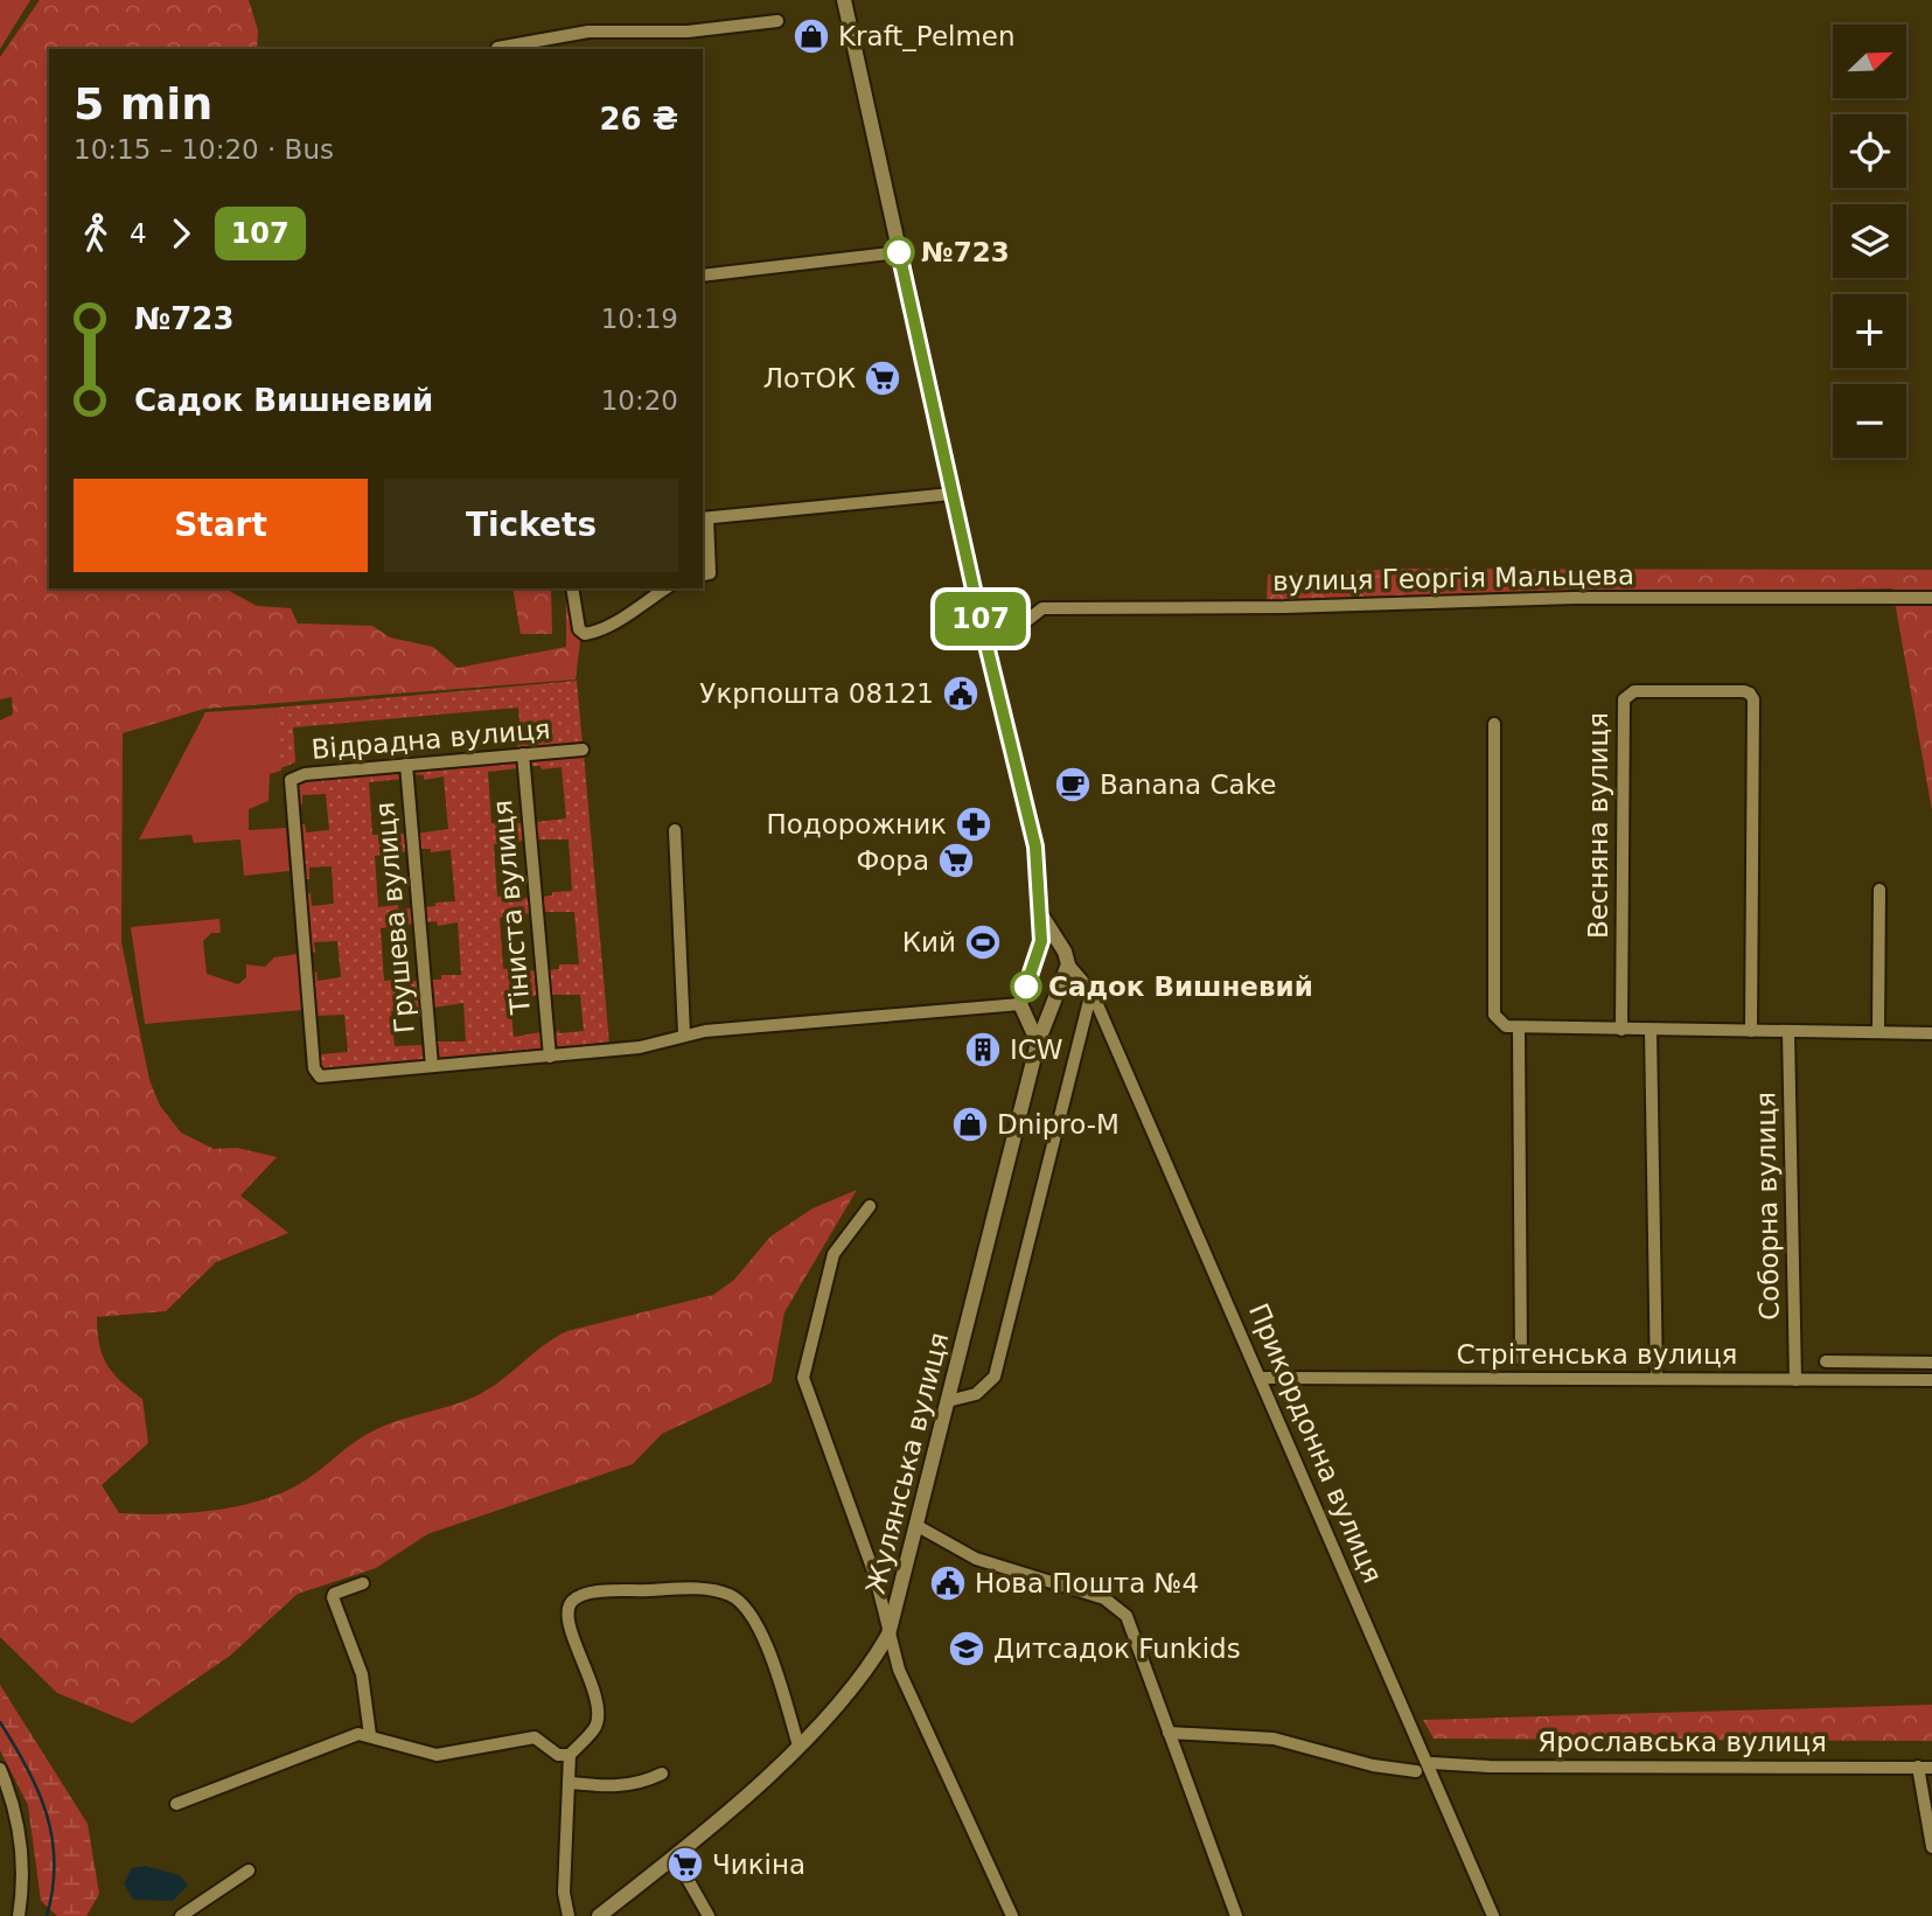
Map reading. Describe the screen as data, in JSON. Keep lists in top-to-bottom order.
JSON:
{
  "streets": {
    "street": [
      "вулиця Георгія Мальцева",
      "Відрадна вулиця",
      "Весняна вулиця",
      "Тіниста вулиця",
      "Грушева вулиця",
      "Соборна вулиця",
      "Стрітенська вулиця",
      "Прикордонна вулиця",
      "Жулянська вулиця",
      "Ярославська вулиця"
    ]
  },
  "crossings": [
    ["Відрадна вулиця", "Тіниста вулиця"],
    ["Відрадна вулиця", "Грушева вулиця"],
    ["Соборна вулиця", "Стрітенська вулиця"],
    ["Стрітенська вулиця", "Прикордонна вулиця"],
    ["Прикордонна вулиця", "Жулянська вулиця"]
  ],
  "places": {
    "shop": ["Kraft_Pelmen", "Dnipro-M"],
    "other": ["№723", "Садок Вишневий"],
    "supermarket": ["ЛотОК", "Фора", "Чикіна"],
    "public building": ["Укрпошта 08121", "Нова Пошта №4"],
    "cafe": ["Banana Cake"],
    "pharmacy": ["Подорожник"],
    "sports": ["Кий"],
    "building": ["ICW"],
    "school or university": ["Дитсадок Funkids"]
  },
  "lines": ["bus line 107"],
  "north": "top right",
  "page": {
    "on_map": "107",
    "map_buttons": ["+", "−"],
    "heading": ["5 min", "10:15 – 10:20 · Bus", "26 ₴"],
    "legs": ["4", "107"],
    "list": [
      {
        "name": "№723",
        "value": "10:19"
      },
      {
        "name": "Садок Вишневий",
        "value": "10:20"
      }
    ],
    "buttons": ["Start", "Tickets"]
  }
}
